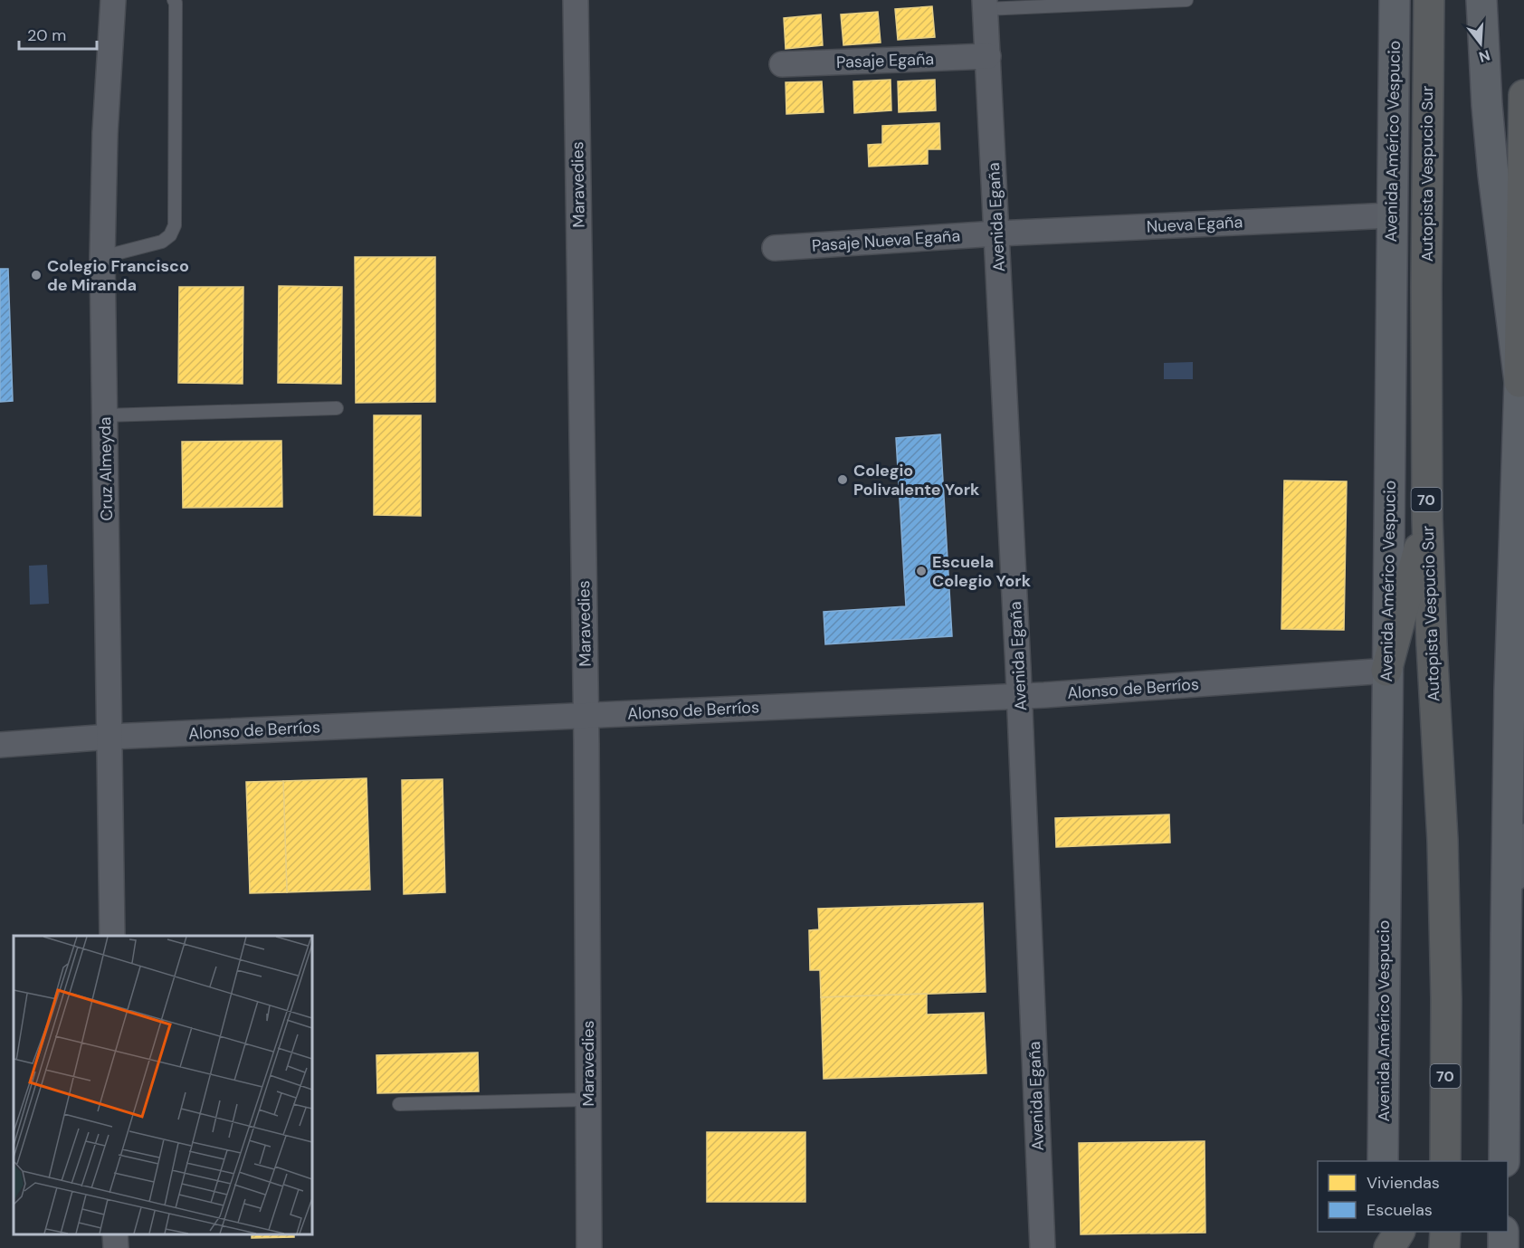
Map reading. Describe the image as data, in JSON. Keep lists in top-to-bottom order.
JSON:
{
  "streets": {
    "highway": ["Autopista Vespucio Sur", "70"],
    "main road": ["Avenida Américo Vespucio"],
    "street": [
      "Pasaje Egaña",
      "Maravedies",
      "Avenida Egaña",
      "Nueva Egaña",
      "Pasaje Nueva Egaña",
      "Cruz Almeyda",
      "Alonso de Berríos"
    ]
  },
  "crossings": [
    ["Pasaje Egaña", "Avenida Egaña"],
    ["Avenida Américo Vespucio", "Nueva Egaña"],
    ["Avenida Américo Vespucio", "Alonso de Berríos"],
    ["Maravedies", "Alonso de Berríos"],
    ["Avenida Egaña", "Nueva Egaña"],
    ["Avenida Egaña", "Pasaje Nueva Egaña"],
    ["Avenida Egaña", "Alonso de Berríos"],
    ["Nueva Egaña", "Pasaje Nueva Egaña"],
    ["Cruz Almeyda", "Alonso de Berríos"]
  ],
  "places": ["Colegio Francisco de Miranda", "Colegio Polivalente York", "Escuela Colegio York"],
  "legend": ["Viviendas", "Escuelas"],
  "scale_bar": "20 m",
  "north": "bottom"
}
